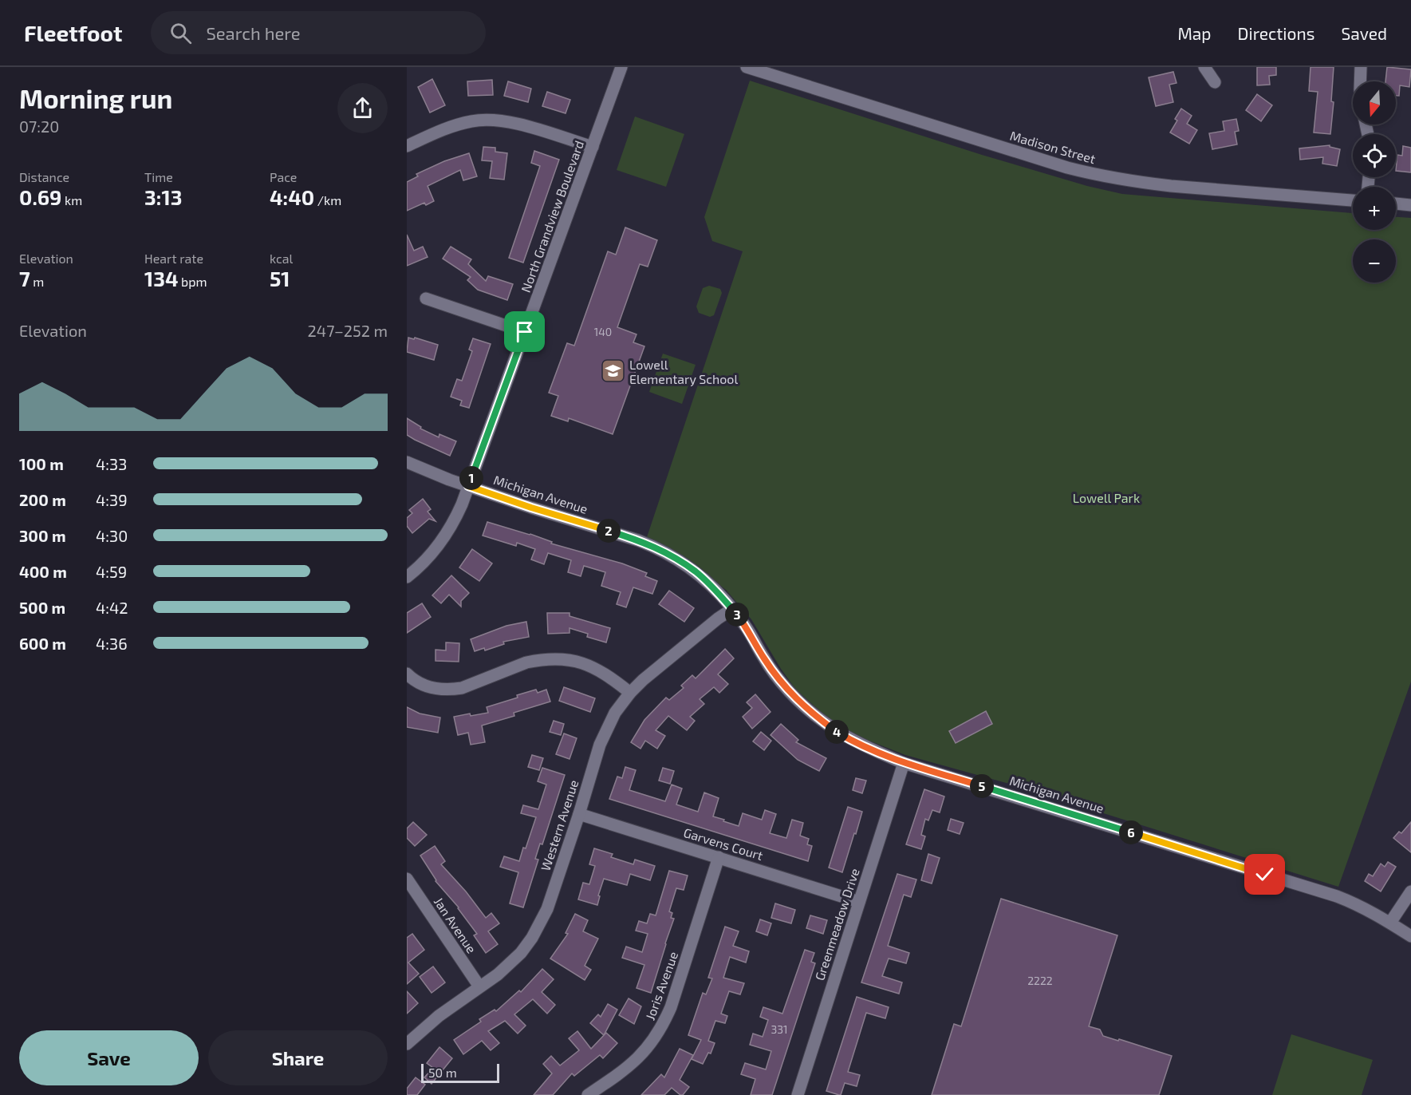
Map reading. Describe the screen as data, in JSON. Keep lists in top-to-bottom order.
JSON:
{
  "streets": {
    "street": [
      "Madison Street",
      "North Grandview Boulevard",
      "Michigan Avenue",
      "Western Avenue",
      "Garvens Court",
      "Greenmeadow Drive",
      "Jan Avenue",
      "Joris Avenue"
    ]
  },
  "crossings": [
    ["North Grandview Boulevard", "Michigan Avenue"],
    ["Michigan Avenue", "Western Avenue"],
    ["Michigan Avenue", "Greenmeadow Drive"],
    ["Western Avenue", "Garvens Court"],
    ["Western Avenue", "Jan Avenue"],
    ["Garvens Court", "Greenmeadow Drive"],
    ["Garvens Court", "Joris Avenue"]
  ],
  "parks": ["Lowell Park"],
  "places": {
    "school or university": ["Lowell Elementary School"]
  },
  "house_numbers": ["140", "2222", "331"],
  "scale_bar": "50 m",
  "north": "bottom",
  "page": {
    "header": "Fleetfoot",
    "search": "Search here",
    "nav": ["Map", "Directions", "Saved"],
    "heading": ["Morning run", "07:20"],
    "map_buttons": ["+", "−"],
    "stats": [
      ["Distance", "0.69 km"],
      ["Time", "3:13"],
      ["Pace", "4:40 /km"],
      ["Elevation", "7 m"],
      ["Heart rate", "134 bpm"],
      ["kcal", "51"]
    ],
    "chart": ["Elevation", "247–252 m"],
    "list": [
      {
        "name": "100 m",
        "note": "4:33"
      },
      {
        "name": "200 m",
        "note": "4:39"
      },
      {
        "name": "300 m",
        "note": "4:30"
      },
      {
        "name": "400 m",
        "note": "4:59"
      },
      {
        "name": "500 m",
        "note": "4:42"
      },
      {
        "name": "600 m",
        "note": "4:36"
      }
    ],
    "pins": [
      "1",
      "2",
      "3",
      "4",
      "5",
      "6"
    ],
    "buttons": ["Save", "Share"],
    "scale": "50 m"
  }
}
